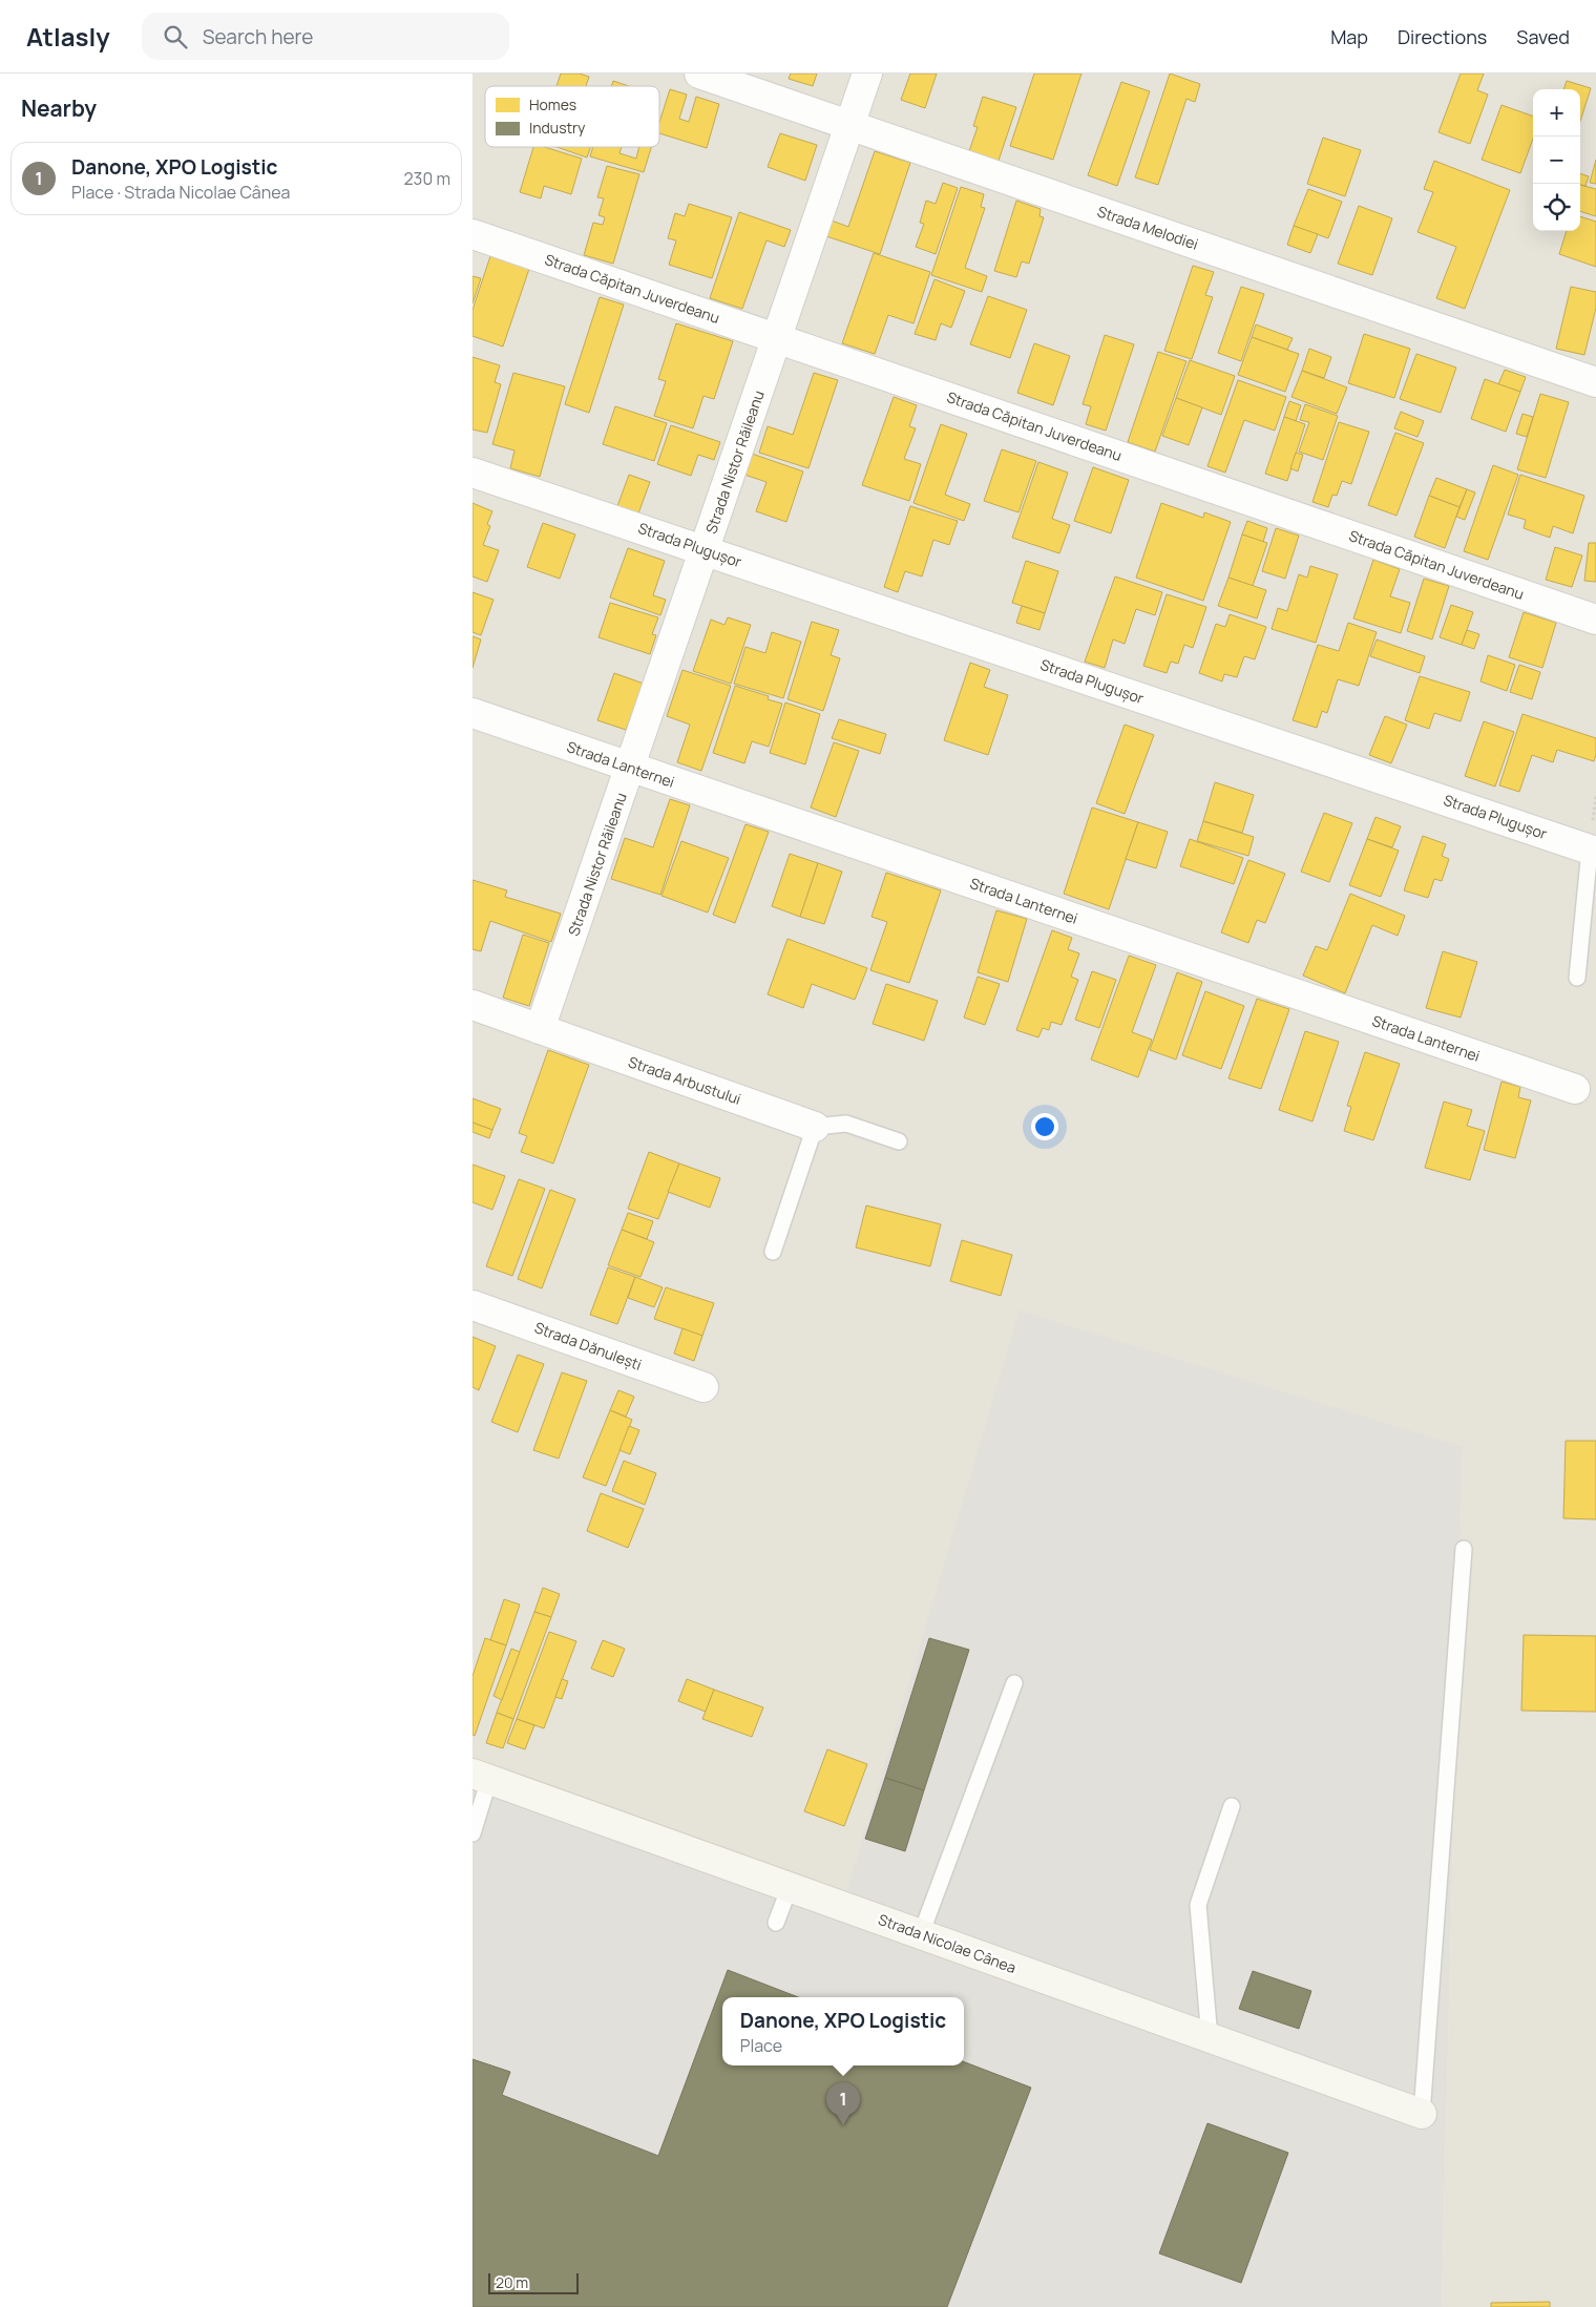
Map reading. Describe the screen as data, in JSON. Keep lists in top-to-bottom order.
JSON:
{
  "streets": {
    "street": [
      "Strada Melodiei",
      "Strada Căpitan Juverdeanu",
      "Strada Nistor Răileanu",
      "Strada Plugușor",
      "Strada Lanternei",
      "Strada Arbustului",
      "Strada Dănulești",
      "Strada Nicolae Cânea"
    ]
  },
  "crossings": [
    ["Strada Melodiei", "Strada Nistor Răileanu"],
    ["Strada Căpitan Juverdeanu", "Strada Nistor Răileanu"],
    ["Strada Nistor Răileanu", "Strada Plugușor"],
    ["Strada Nistor Răileanu", "Strada Lanternei"],
    ["Strada Nistor Răileanu", "Strada Arbustului"]
  ],
  "legend": ["Homes", "Industry"],
  "scale_bar": "20 m",
  "page": {
    "header": "Atlasly",
    "search": "Search here",
    "nav": ["Map", "Directions", "Saved"],
    "heading": "Nearby",
    "map_buttons": ["+", "−"],
    "list": [
      {
        "mark": "1",
        "name": "Danone, XPO Logistic",
        "note": "Place · Strada Nicolae Cânea",
        "value": "230 m"
      }
    ],
    "popup": ["Danone, XPO Logistic", "Place"],
    "pins": "1",
    "scale": "20 m"
  }
}
